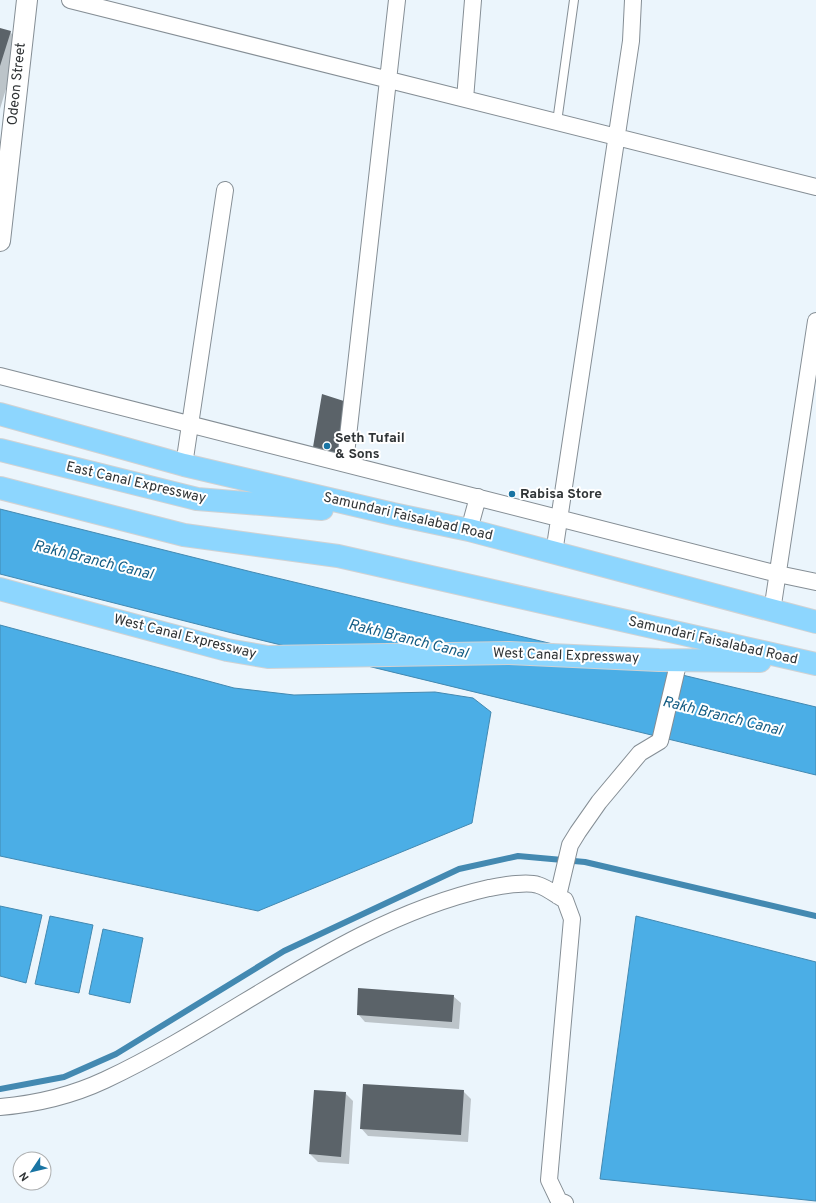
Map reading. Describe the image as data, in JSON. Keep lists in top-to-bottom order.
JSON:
{
  "streets": {
    "main road": ["East Canal Expressway", "Samundari Faisalabad Road", "West Canal Expressway"],
    "street": ["Odeon Street"]
  },
  "crossings": [
    ["East Canal Expressway", "Samundari Faisalabad Road"],
    ["Samundari Faisalabad Road", "West Canal Expressway"]
  ],
  "water": ["Rakh Branch Canal"],
  "places": ["Seth Tufail & Sons", "Rabisa Store"],
  "north": "bottom left"
}
